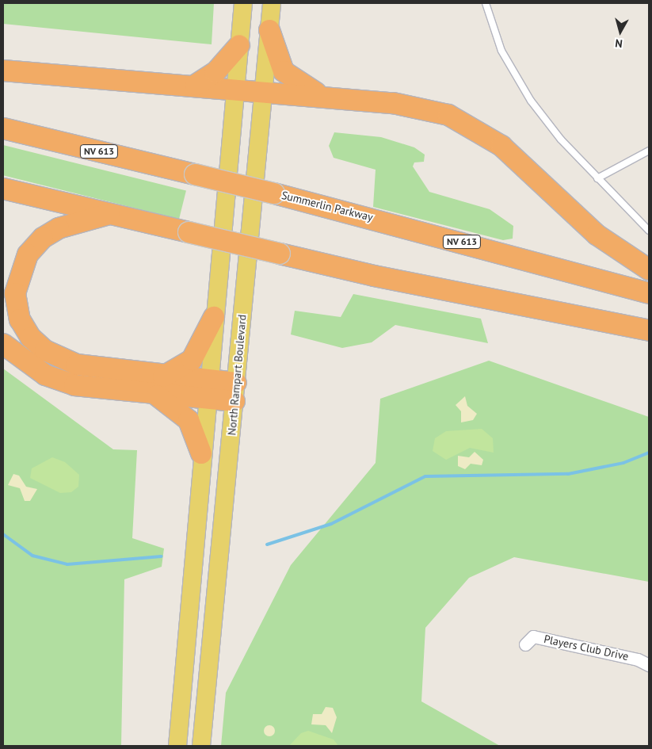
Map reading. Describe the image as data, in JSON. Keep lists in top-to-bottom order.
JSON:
{
  "streets": {
    "highway": ["NV 613", "Summerlin Parkway"],
    "main road": ["North Rampart Boulevard"],
    "street": ["Players Club Drive"]
  },
  "north": "bottom"
}
